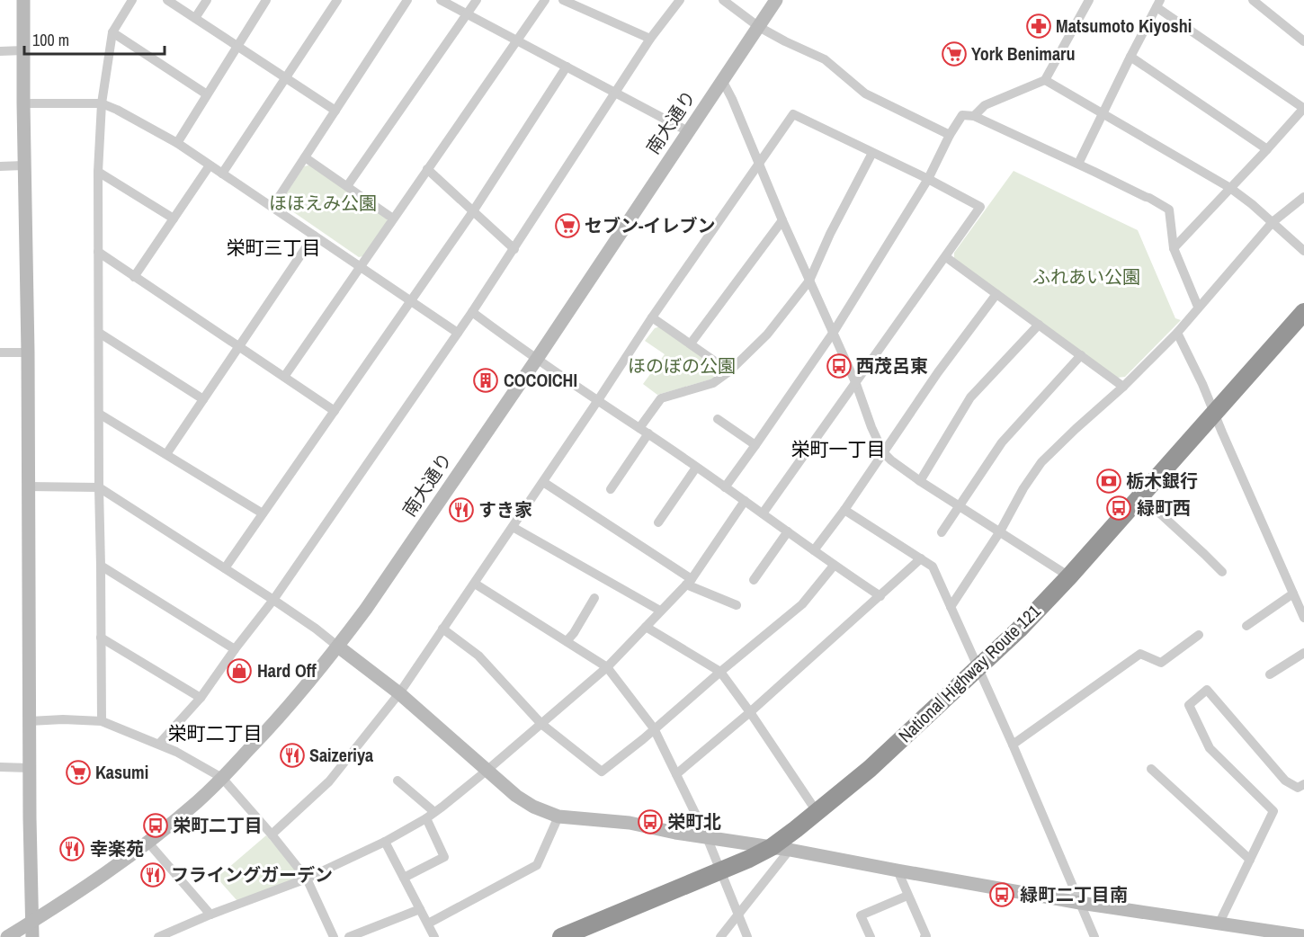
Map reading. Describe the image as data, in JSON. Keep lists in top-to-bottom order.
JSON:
{
  "streets": {
    "highway": ["National Highway Route 121"],
    "street": ["南大通り"]
  },
  "districts": ["栄町三丁目", "栄町一丁目", "栄町二丁目"],
  "parks": ["ほほえみ公園", "ふれあい公園", "ほのぼの公園"],
  "places": {
    "pharmacy": ["Matsumoto Kiyoshi"],
    "supermarket": ["York Benimaru", "セブン-イレブン", "Kasumi"],
    "bus stop": [
      "西茂呂東",
      "緑町西",
      "栄町北",
      "栄町二丁目",
      "緑町二丁目南"
    ],
    "building": ["COCOICHI"],
    "bank": ["栃木銀行"],
    "restaurant": [
      "すき家",
      "Saizeriya",
      "幸楽苑",
      "フライングガーデン"
    ],
    "shop": ["Hard Off"]
  },
  "scale_bar": "100 m"
}
